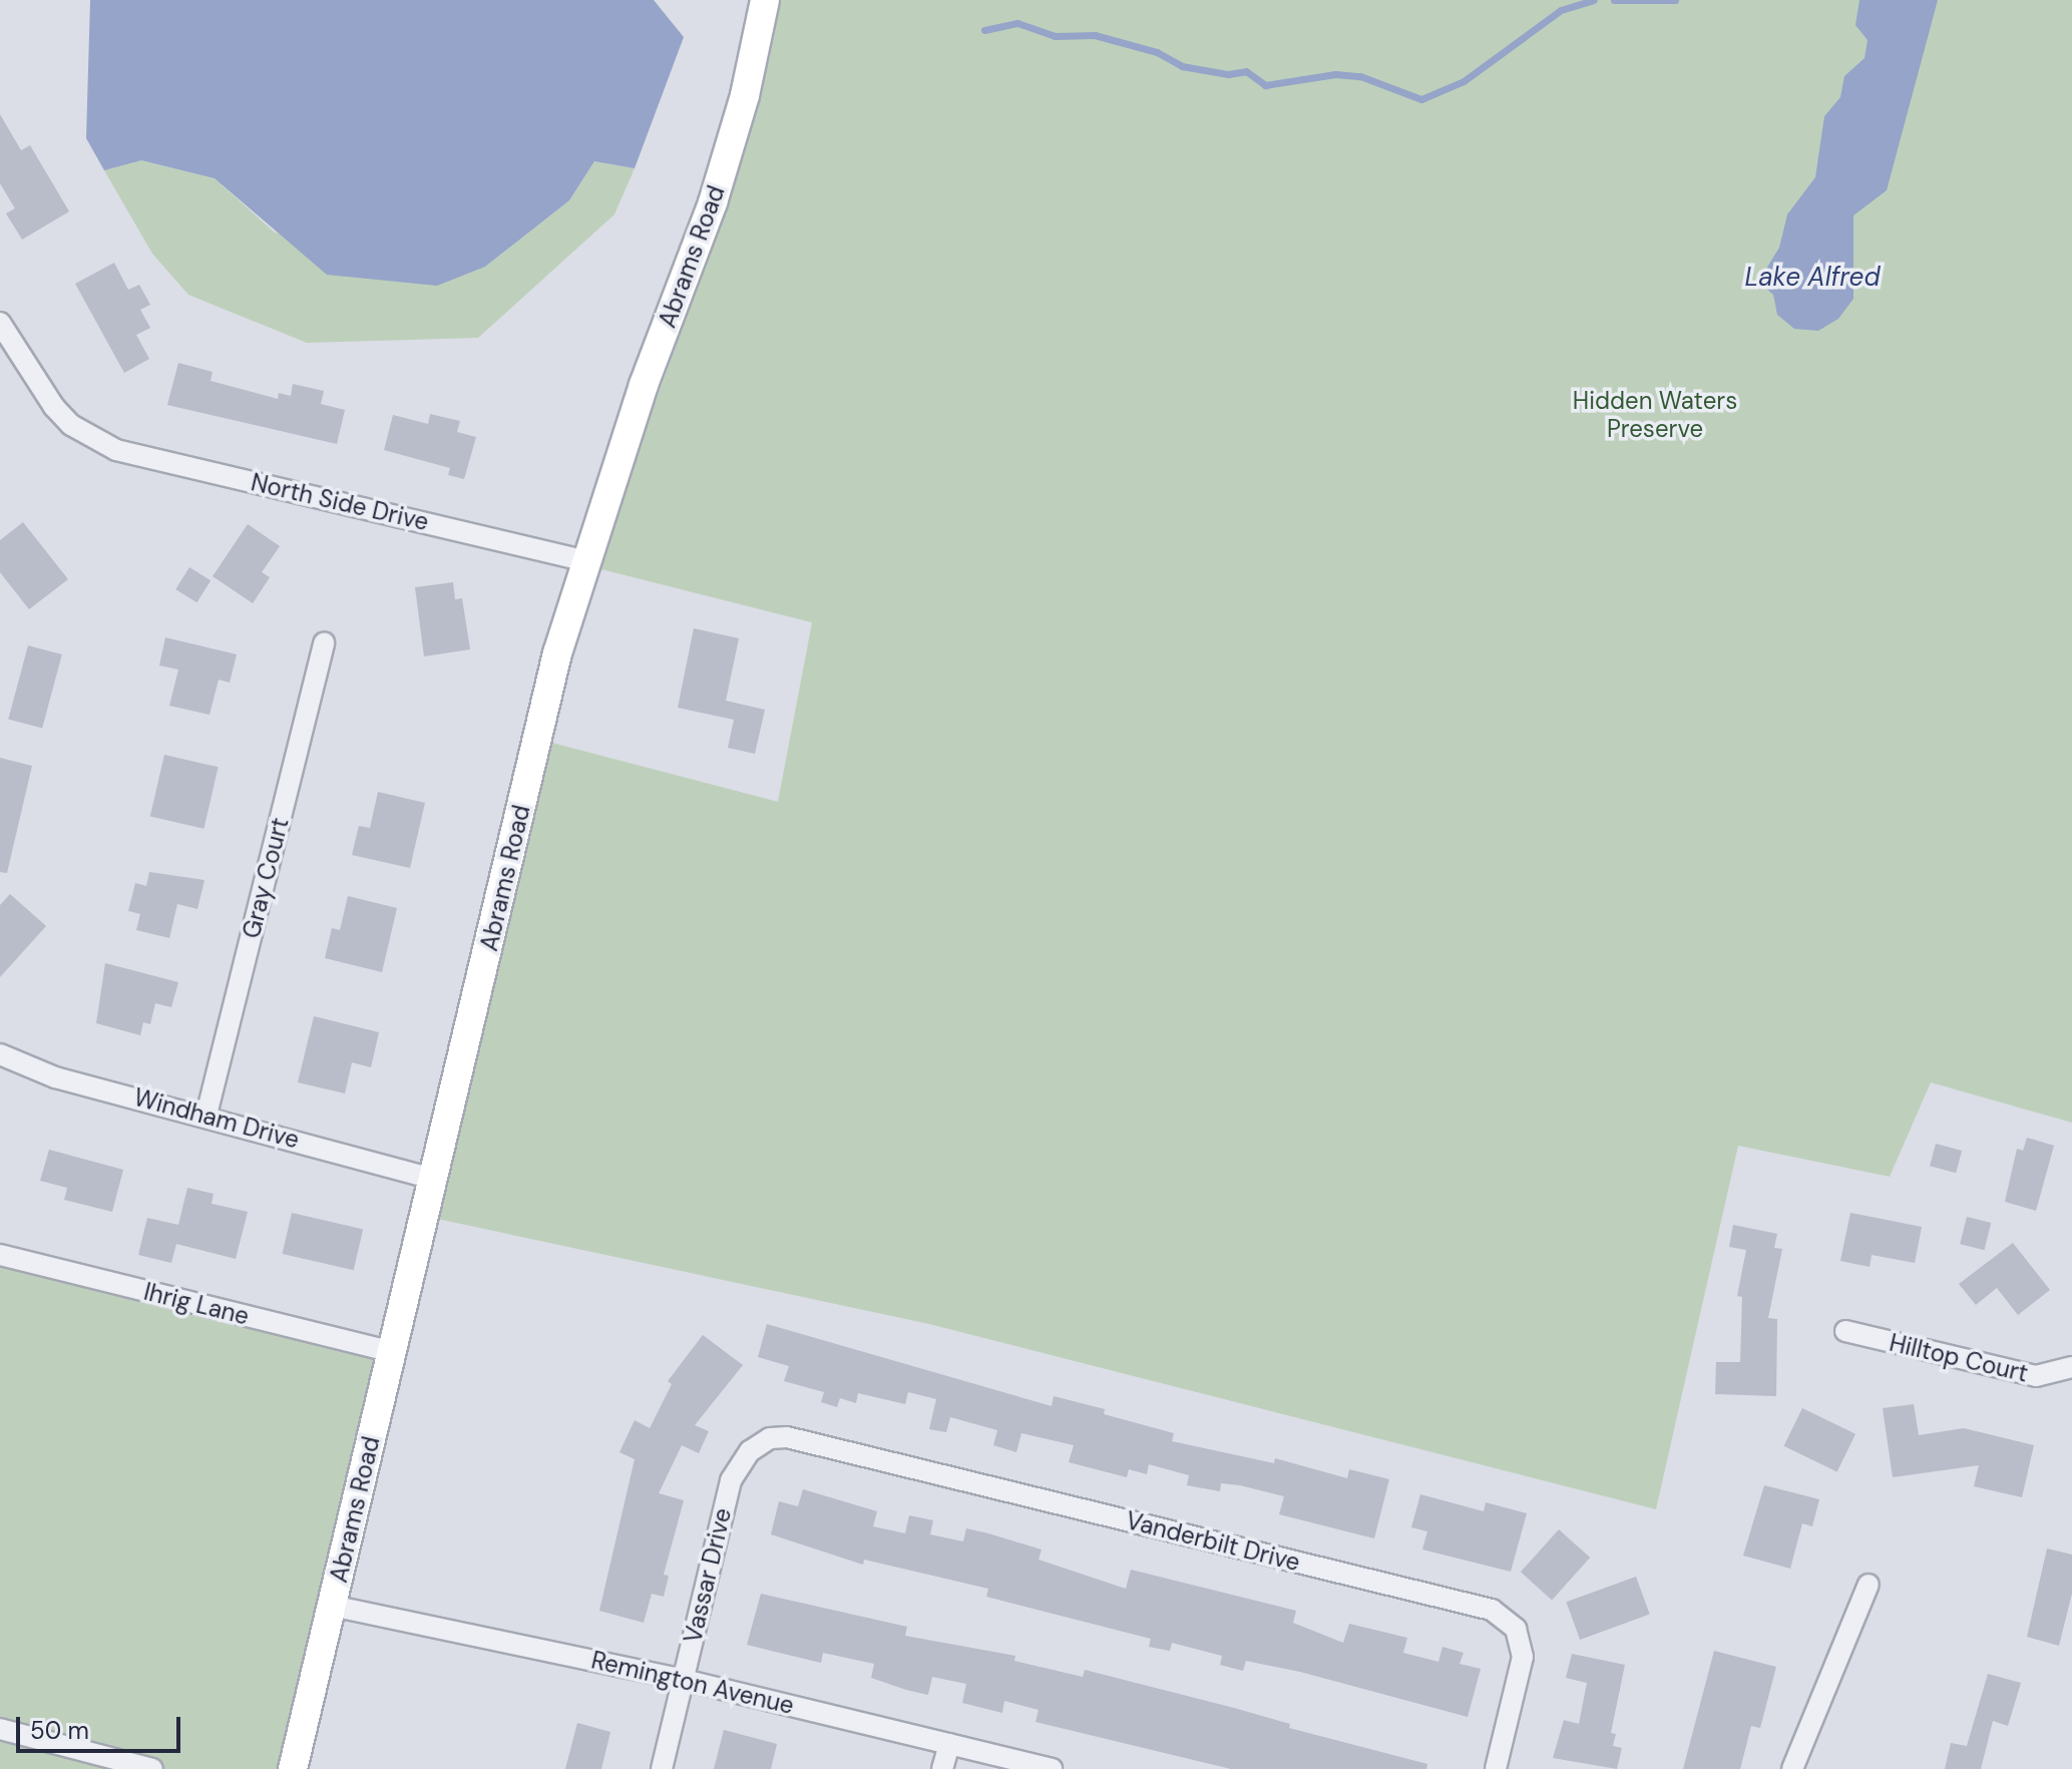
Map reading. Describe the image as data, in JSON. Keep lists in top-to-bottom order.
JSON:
{
  "streets": {
    "street": [
      "Abrams Road",
      "North Side Drive",
      "Gray Court",
      "Windham Drive",
      "Ihrig Lane",
      "Hilltop Court",
      "Vanderbilt Drive",
      "Vassar Drive",
      "Remington Avenue"
    ]
  },
  "crossings": [
    ["Abrams Road", "North Side Drive"],
    ["Abrams Road", "Windham Drive"],
    ["Abrams Road", "Ihrig Lane"],
    ["Abrams Road", "Remington Avenue"],
    ["Gray Court", "Windham Drive"],
    ["Vanderbilt Drive", "Vassar Drive"],
    ["Vassar Drive", "Remington Avenue"]
  ],
  "water": ["Lake Alfred"],
  "parks": ["Hidden Waters Preserve"],
  "scale_bar": "50 m"
}
